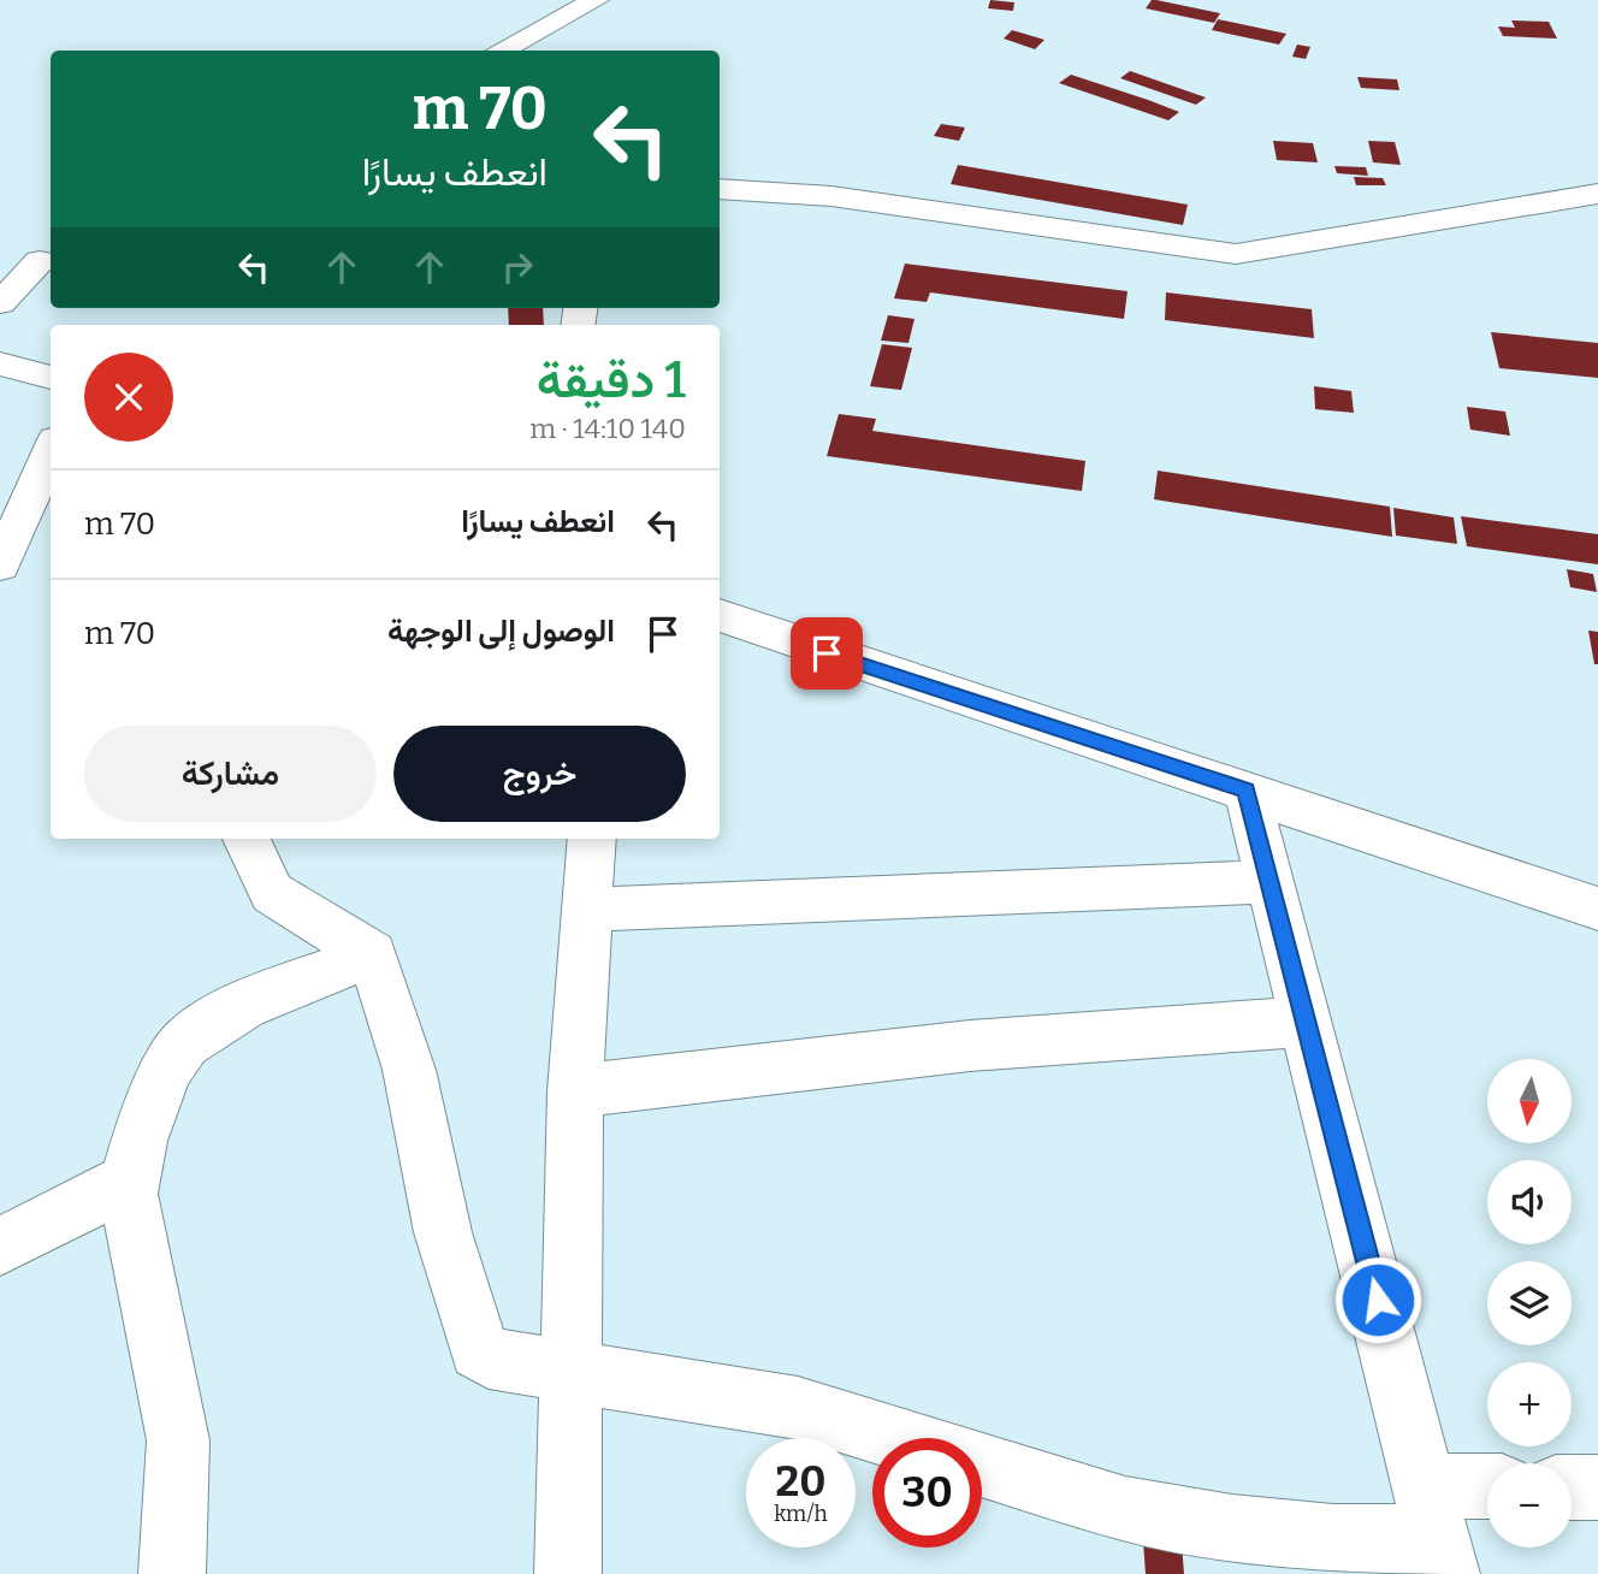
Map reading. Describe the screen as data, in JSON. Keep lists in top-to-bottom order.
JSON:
{
  "north": "bottom",
  "page": {
    "turn": ["70 m", "انعطف يسارًا"],
    "heading": ["1 دقيقة", "140 m · 14:10"],
    "list": [
      {
        "name": "انعطف يسارًا",
        "value": "70 m"
      },
      {
        "name": "الوصول إلى الوجهة",
        "value": "70 m"
      }
    ],
    "buttons": ["خروج", "مشاركة"],
    "map_buttons": ["+", "−"],
    "speed": "20 km/h",
    "limit": "30"
  }
}
